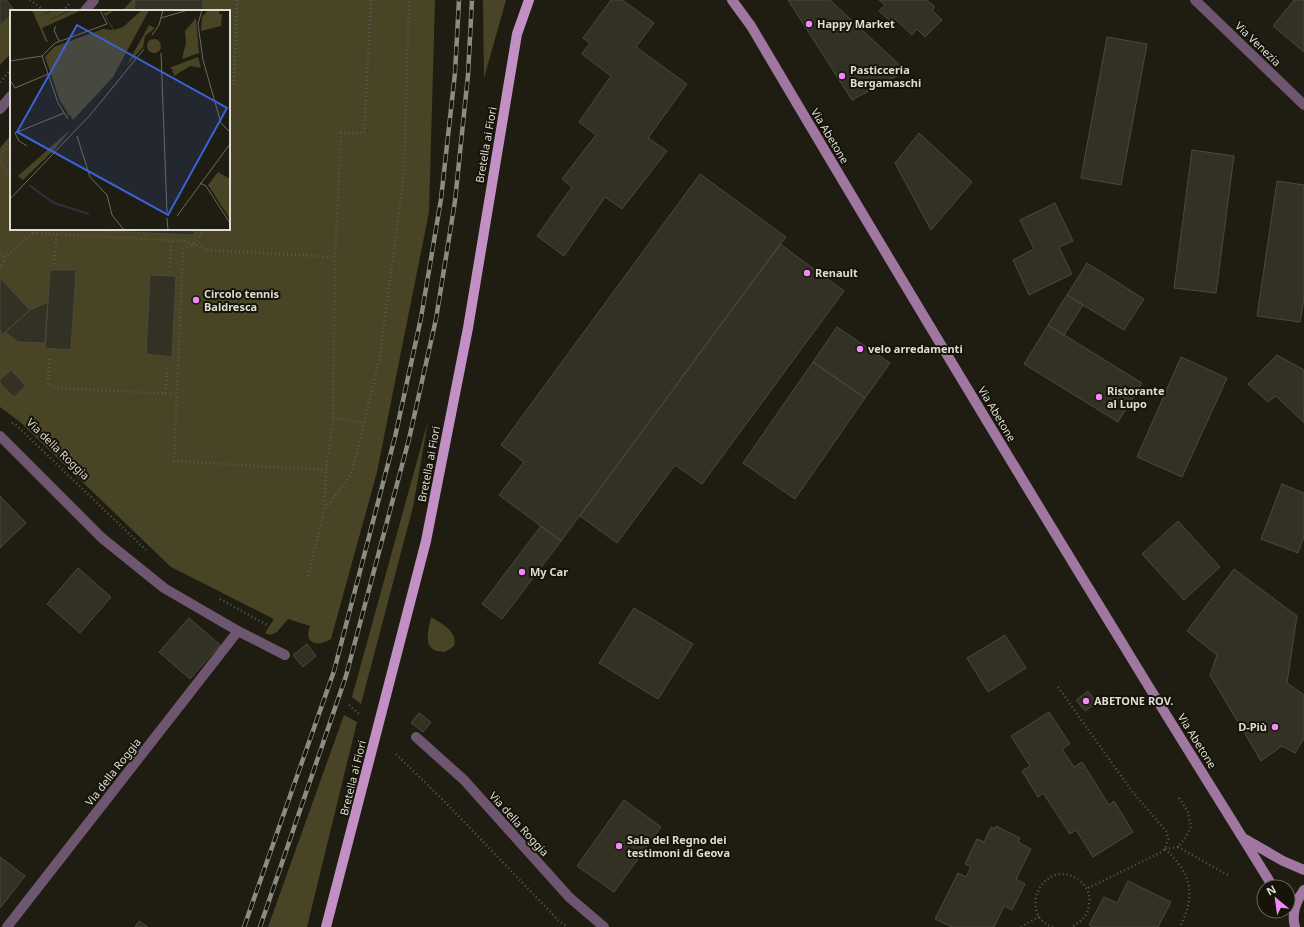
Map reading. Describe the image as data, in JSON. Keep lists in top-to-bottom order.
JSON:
{
  "streets": {
    "main road": ["Via Abetone", "Bretella ai Fiori"],
    "street": ["Via Venezia", "Via della Roggia"]
  },
  "places": [
    "Happy Market",
    "Pasticceria Bergamaschi",
    "Renault",
    "Circolo tennis Baldresca",
    "velo arredamenti",
    "Ristorante al Lupo",
    "My Car",
    "ABETONE ROV.",
    "D-Più",
    "Sala del Regno dei testimoni di Geova"
  ],
  "north": "top left"
}
